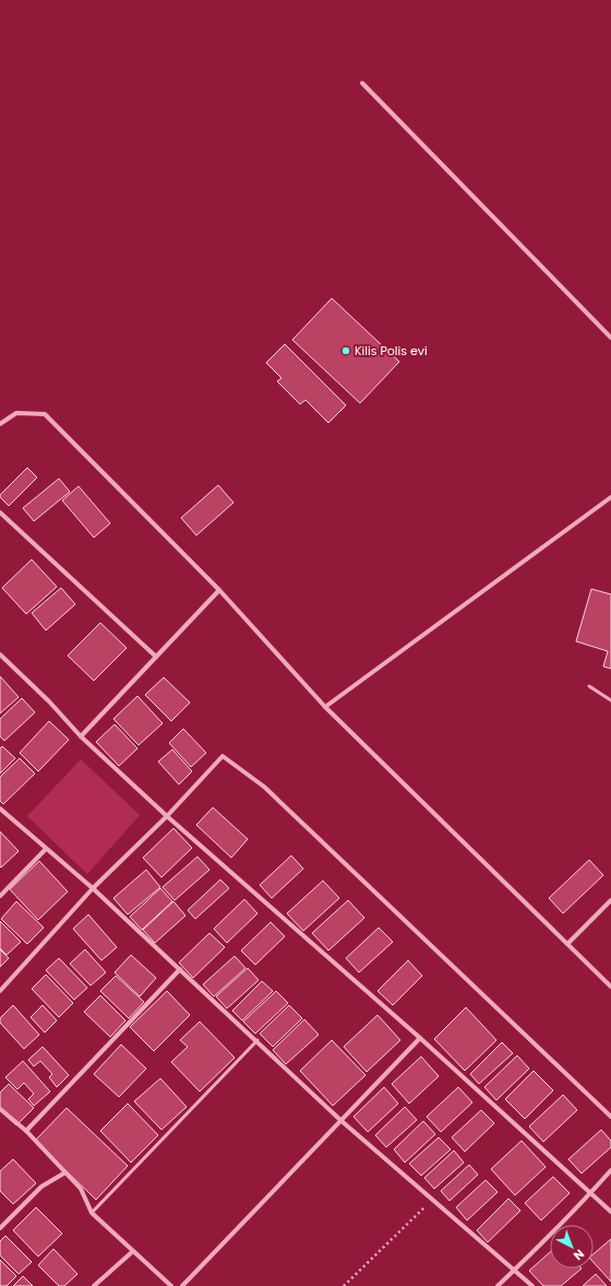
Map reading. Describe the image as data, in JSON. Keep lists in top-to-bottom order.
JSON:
{
  "places": ["Kilis Polis evi"],
  "north": "bottom right"
}
